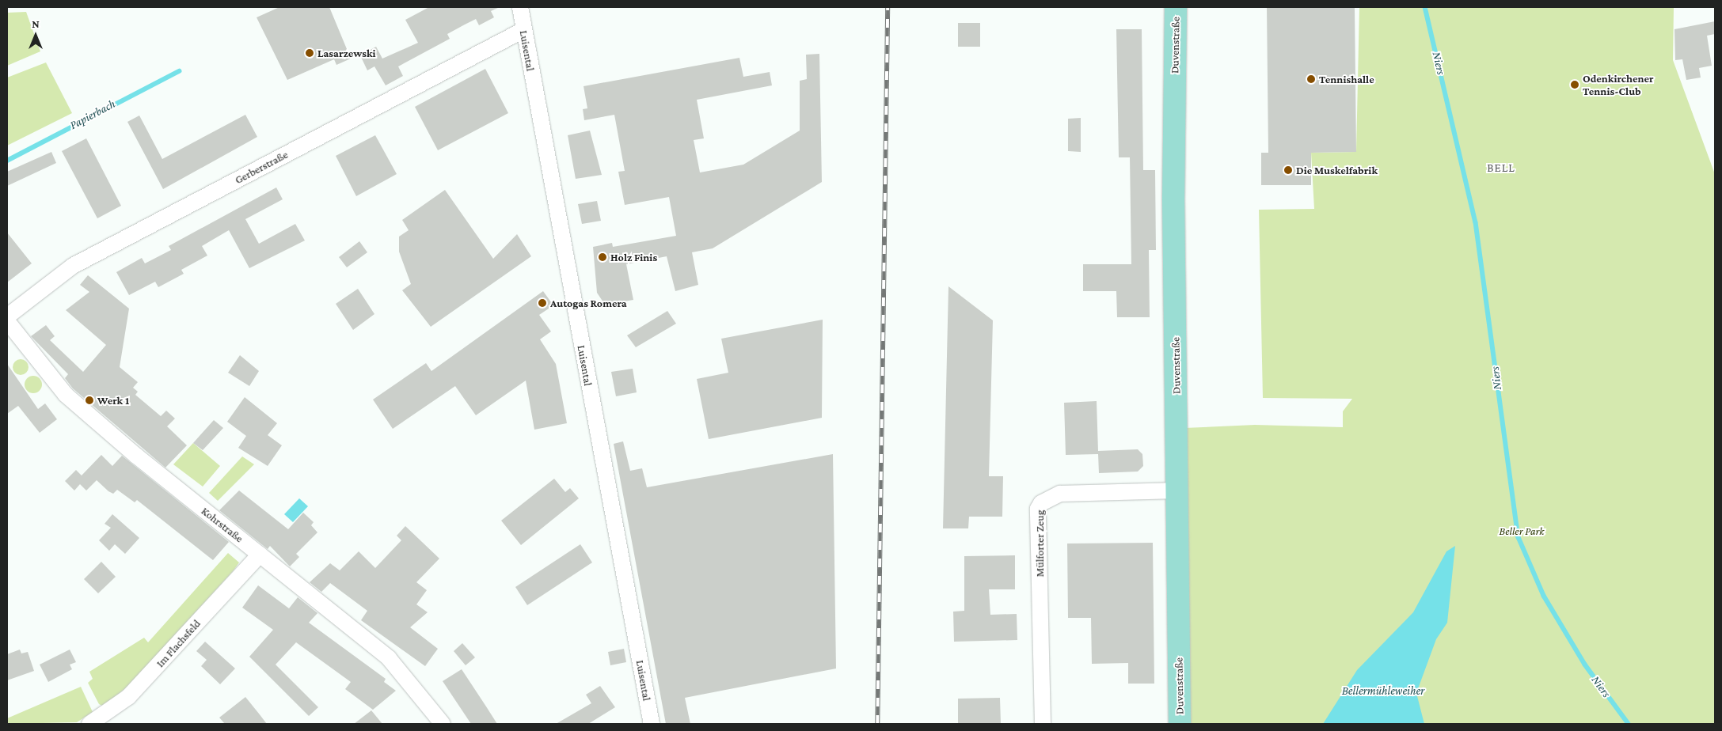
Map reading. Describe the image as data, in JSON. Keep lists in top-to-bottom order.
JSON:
{
  "streets": {
    "main road": ["Duvenstraße"],
    "street": [
      "Luisental",
      "Gerberstraße",
      "Kohrstraße",
      "Mülforter Zeug",
      "Im Flachsfeld"
    ]
  },
  "crossings": [
    ["Duvenstraße", "Mülforter Zeug"],
    ["Luisental", "Gerberstraße"],
    ["Kohrstraße", "Im Flachsfeld"]
  ],
  "districts": ["BELL"],
  "water": ["Niers", "Papierbach", "Bellermühleweiher"],
  "parks": ["Beller Park"],
  "places": [
    "Lasarzewski",
    "Tennishalle",
    "Odenkirchener Tennis-Club",
    "Die Muskelfabrik",
    "Holz Finis",
    "Autogas Romera",
    "Werk 1"
  ],
  "north": "top"
}
